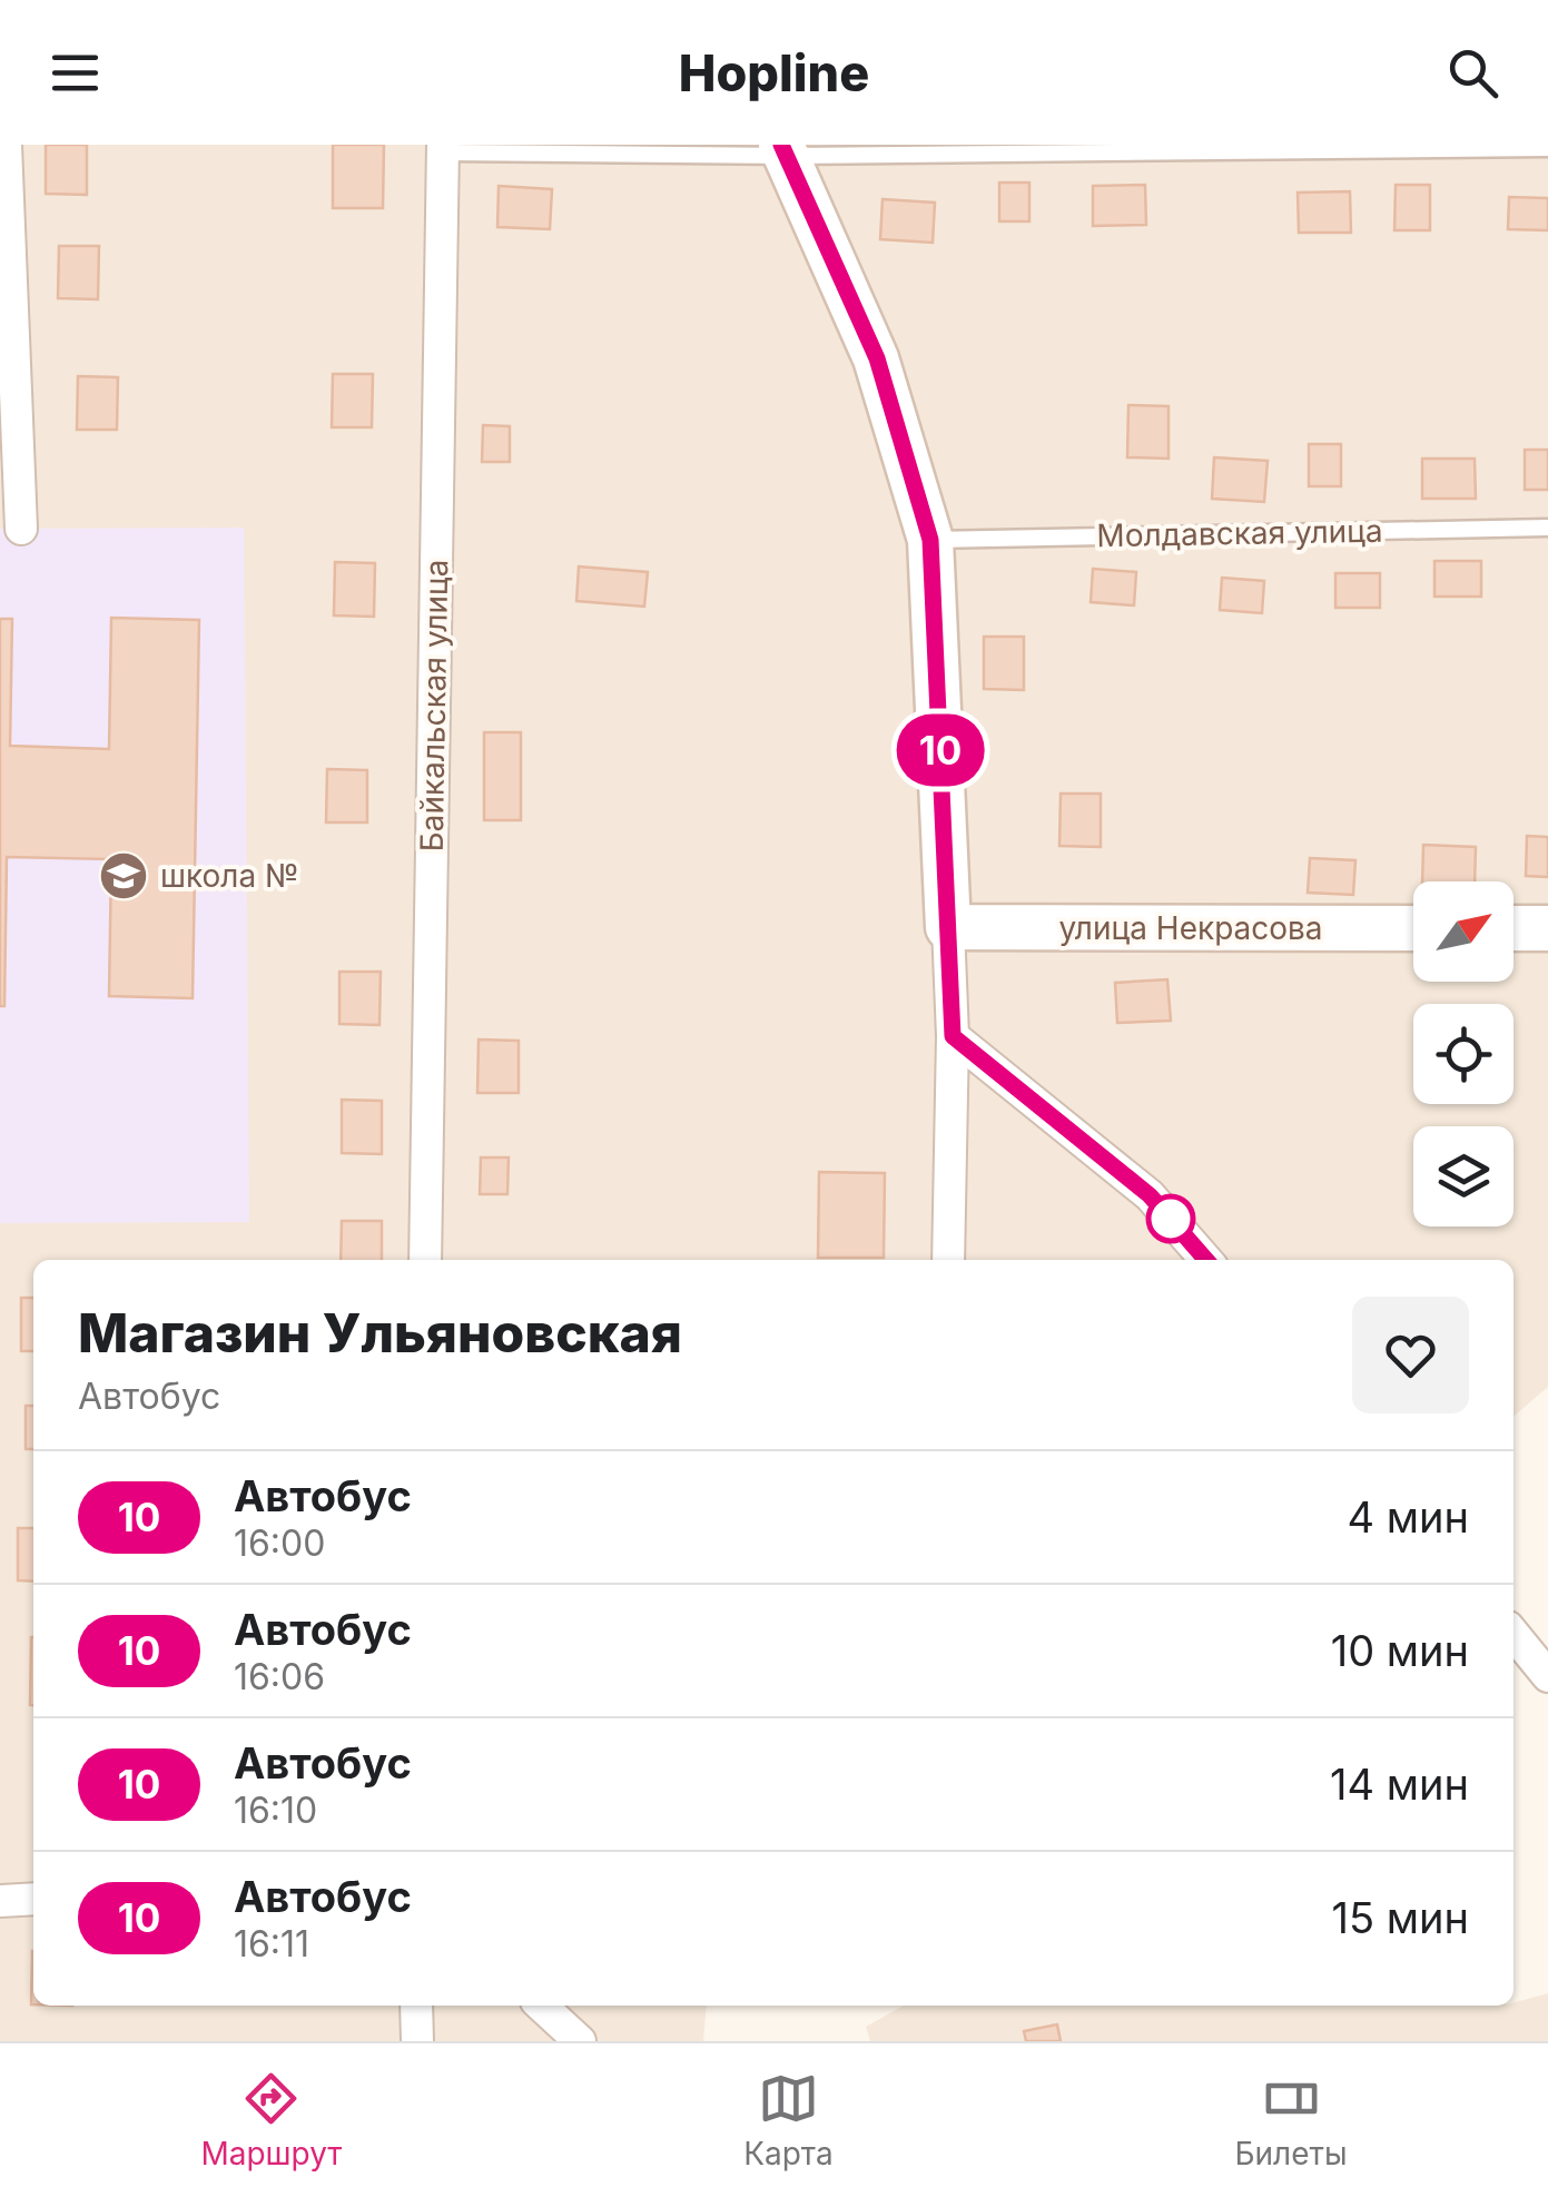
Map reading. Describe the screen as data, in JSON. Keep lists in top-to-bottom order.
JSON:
{
  "streets": {
    "street": ["Байкальская улица", "улица Некрасова"],
    "lane": ["Молдавская улица"]
  },
  "places": {
    "school or university": ["школа №"]
  },
  "lines": ["bus line 10"],
  "north": "top right",
  "page": {
    "header": "Hopline",
    "on_map": "10",
    "heading": ["Магазин Ульяновская", "Автобус"],
    "list": [
      {
        "mark": "10",
        "name": "Автобус",
        "note": "16:00",
        "value": "4 мин"
      },
      {
        "mark": "10",
        "name": "Автобус",
        "note": "16:06",
        "value": "10 мин"
      },
      {
        "mark": "10",
        "name": "Автобус",
        "note": "16:10",
        "value": "14 мин"
      },
      {
        "mark": "10",
        "name": "Автобус",
        "note": "16:11",
        "value": "15 мин"
      }
    ],
    "tabs": ["Маршрут", "Карта", "Билеты"]
  }
}
